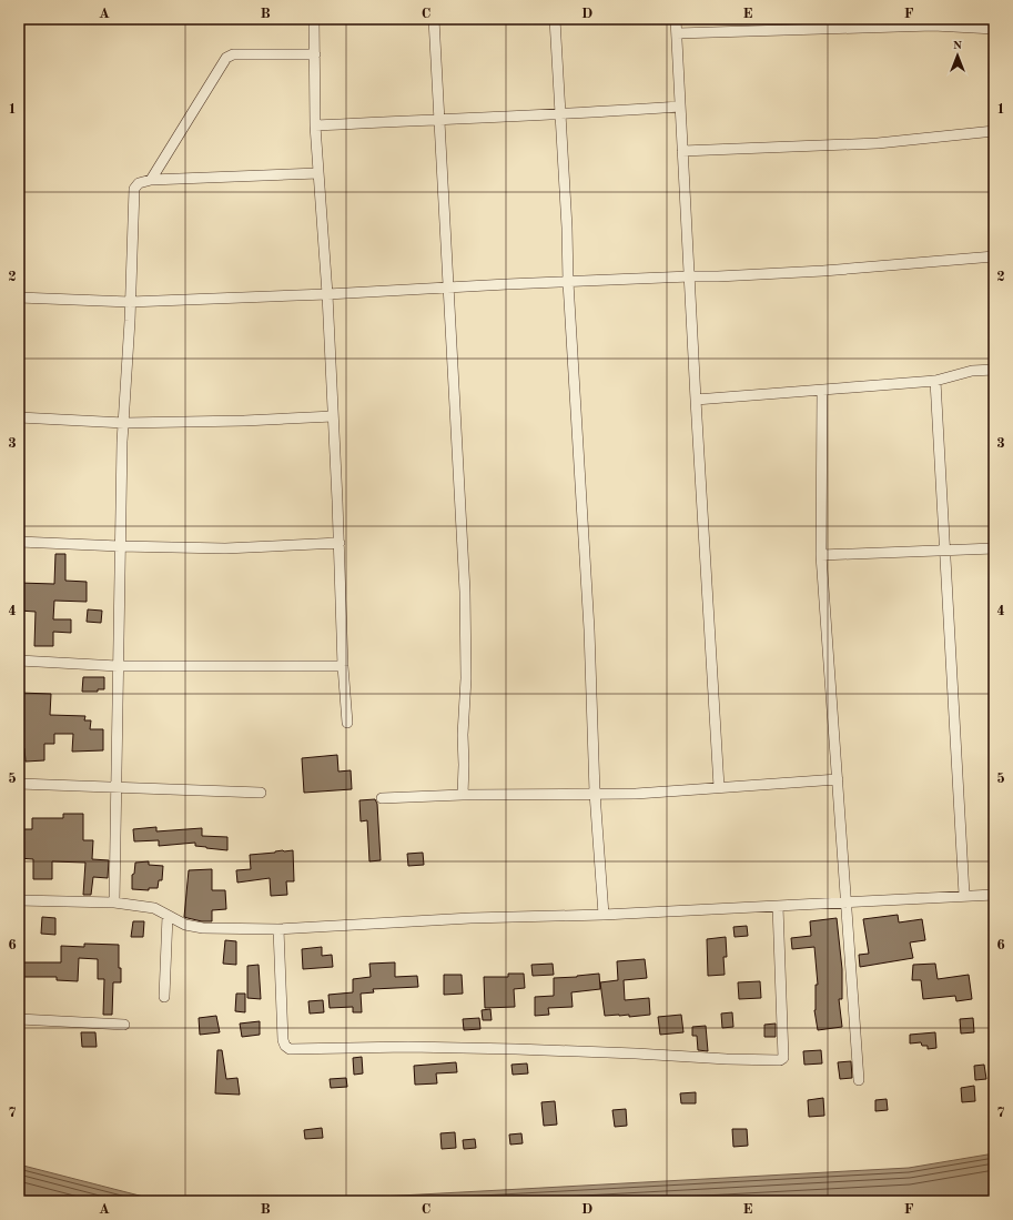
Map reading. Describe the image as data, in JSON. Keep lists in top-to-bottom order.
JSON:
{
  "north": "top",
  "grid": {
    "columns": [
      "A",
      "B",
      "C",
      "D",
      "E",
      "F"
    ],
    "rows": [
      "1",
      "2",
      "3",
      "4",
      "5",
      "6",
      "7"
    ]
  }
}
